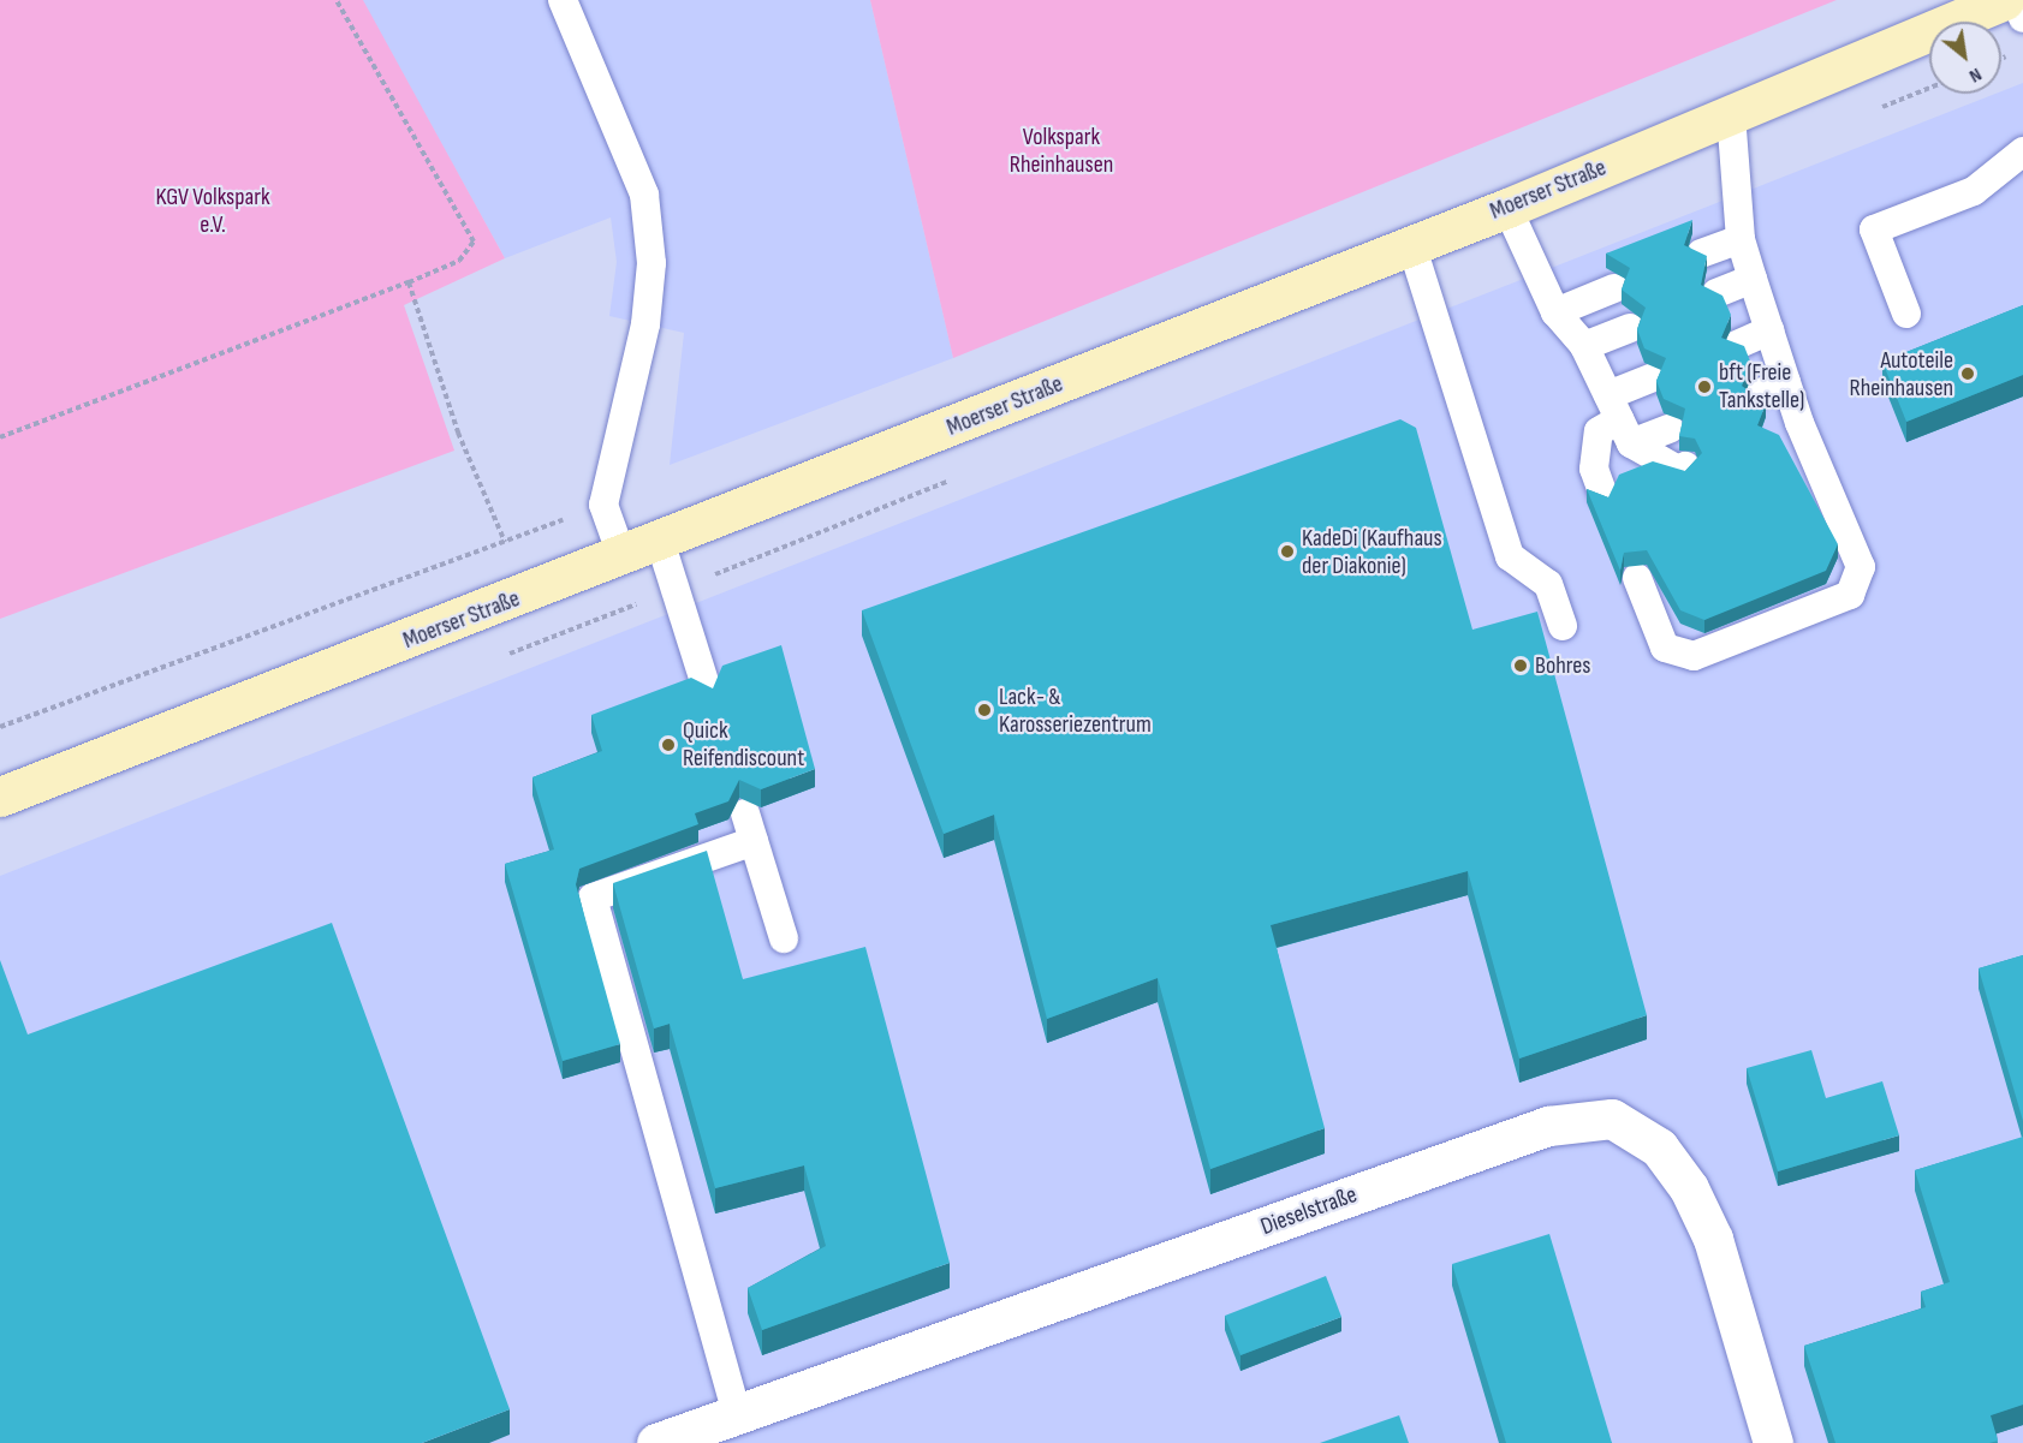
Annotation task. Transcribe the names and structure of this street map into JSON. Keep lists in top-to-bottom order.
{
  "streets": {
    "main road": ["Moerser Straße"],
    "street": ["Dieselstraße"]
  },
  "parks": ["Volkspark Rheinhausen", "KGV Volkspark e.V."],
  "places": [
    "Autoteile Rheinhausen",
    "bft (Freie Tankstelle)",
    "KadeDi (Kaufhaus der Diakonie)",
    "Bohres",
    "Lack- & Karosseriezentrum",
    "Quick Reifendiscount"
  ],
  "north": "bottom right"
}
